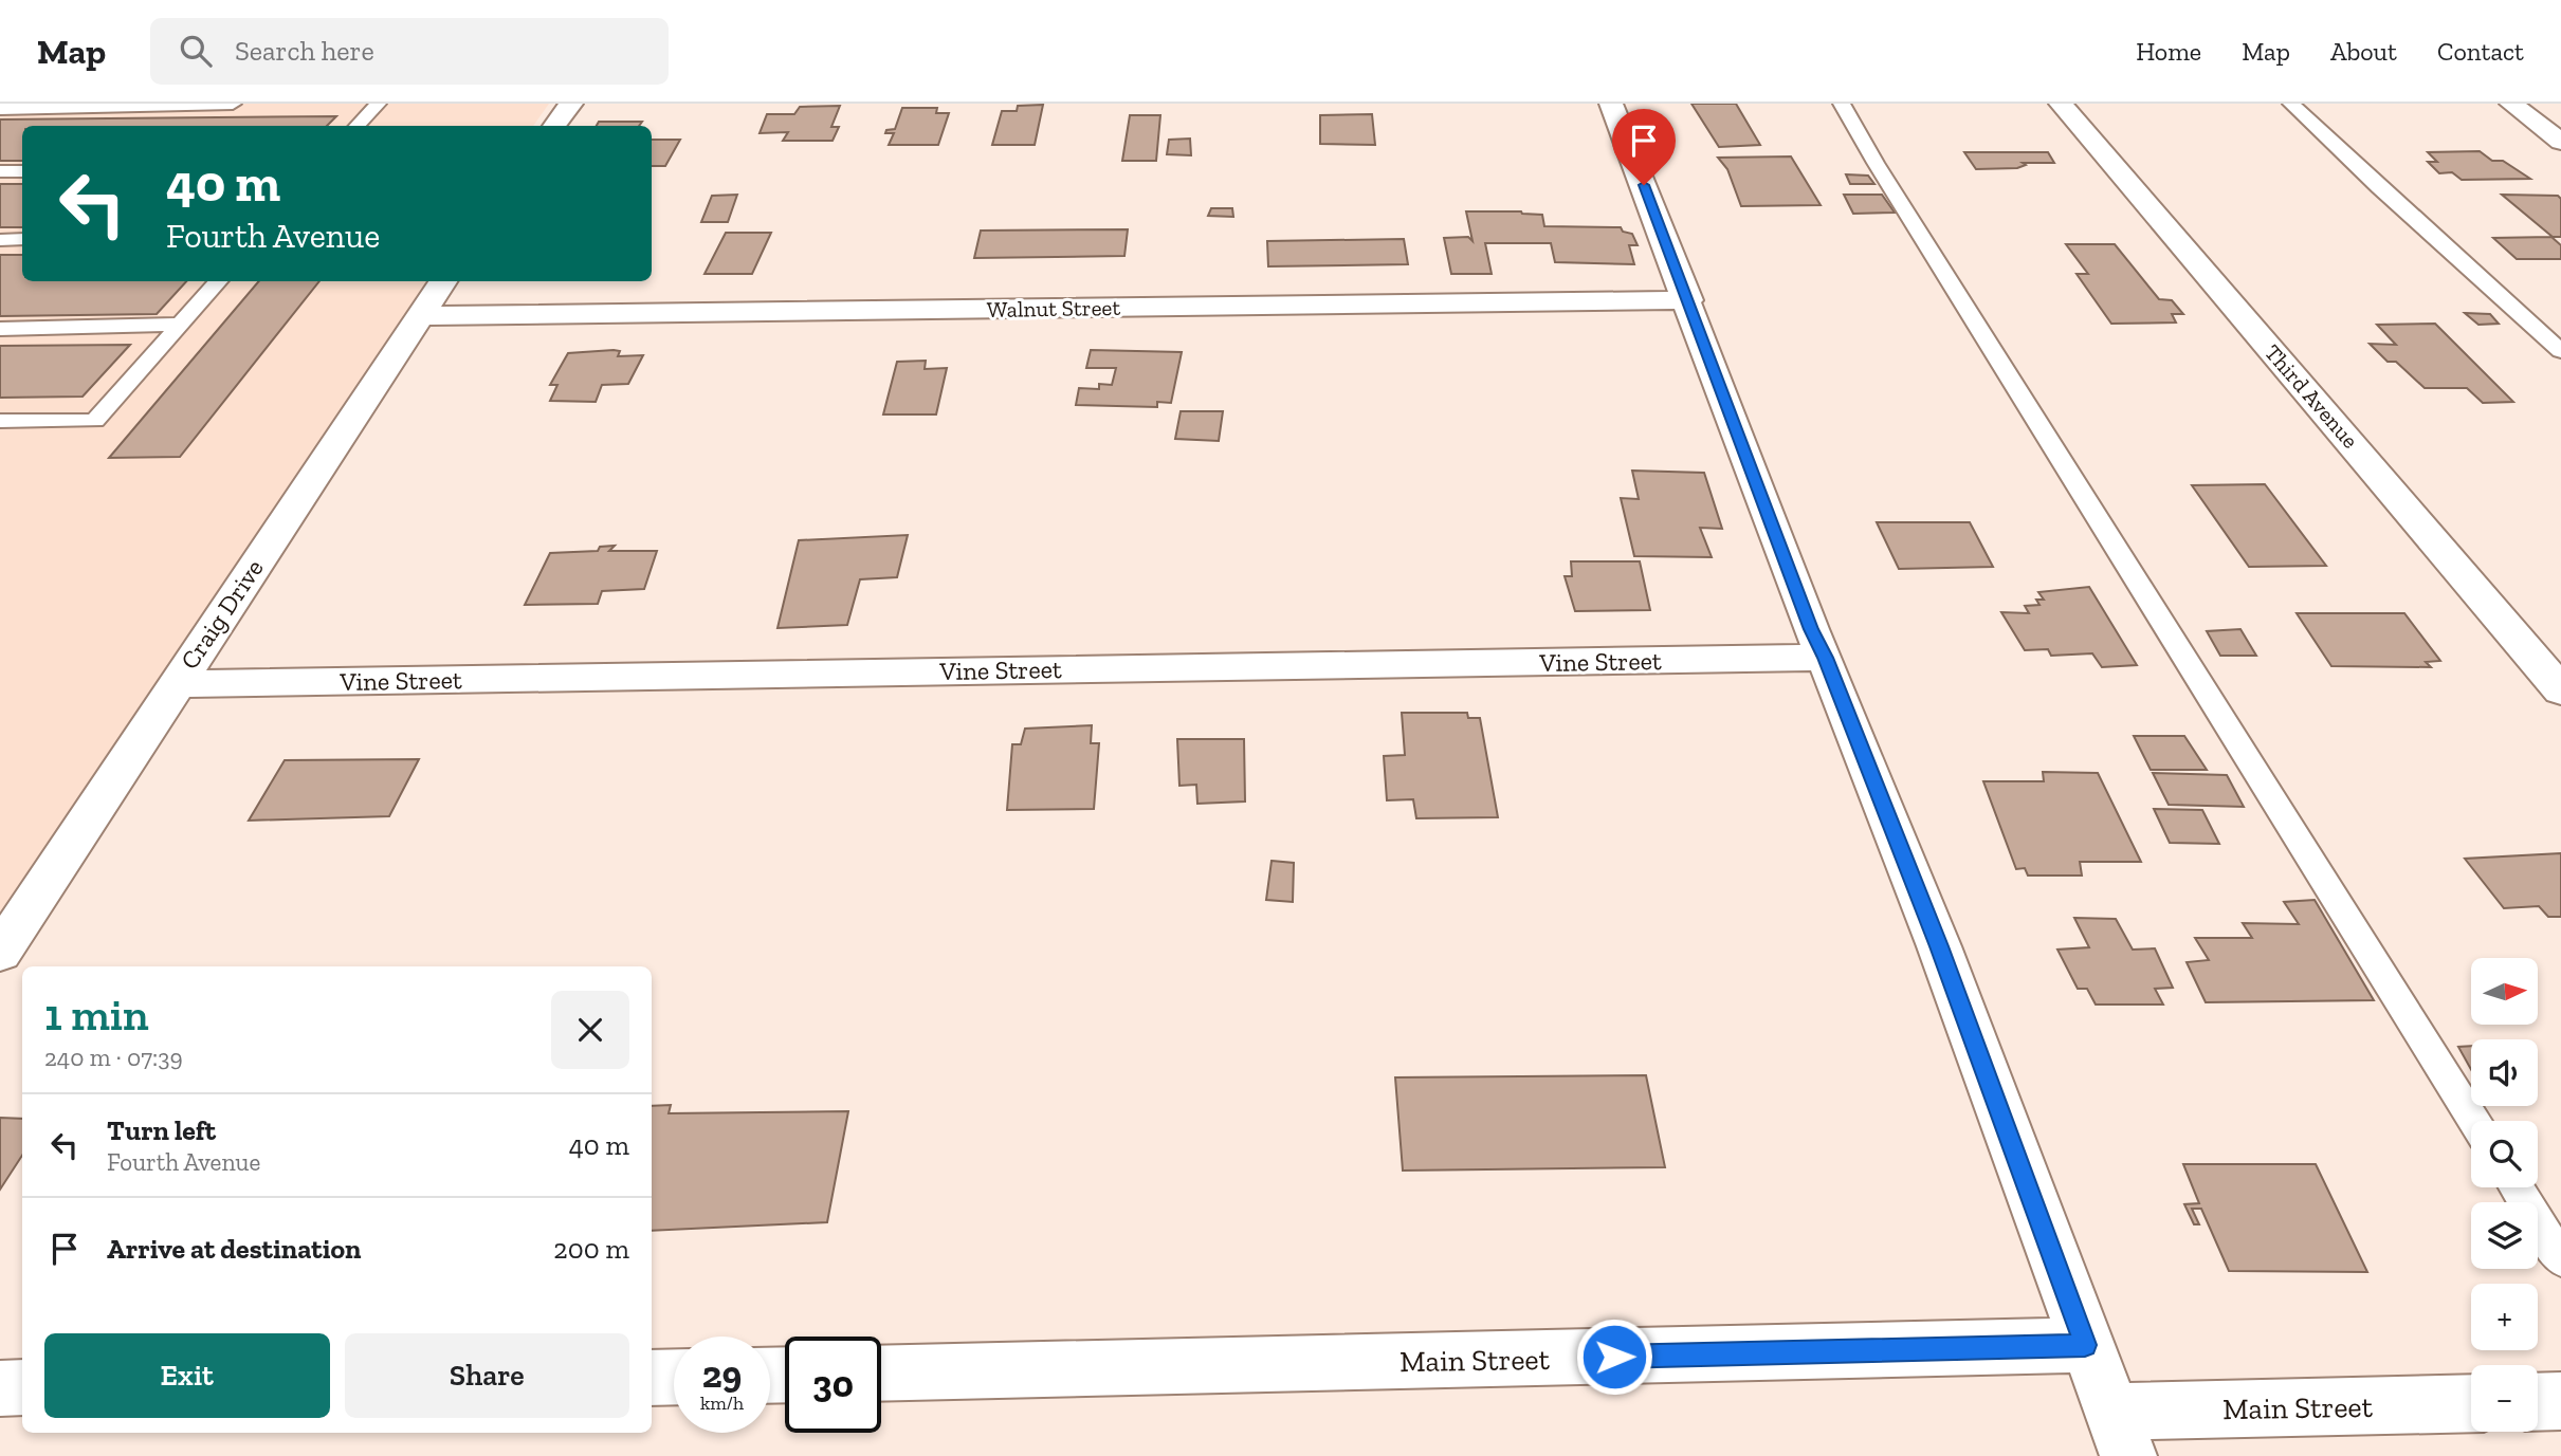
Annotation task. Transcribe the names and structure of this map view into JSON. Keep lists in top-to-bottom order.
{
  "streets": {
    "street": [
      "Walnut Street",
      "Third Avenue",
      "Craig Drive",
      "Vine Street",
      "Main Street"
    ]
  },
  "crossings": [
    ["Walnut Street", "Craig Drive"],
    ["Craig Drive", "Vine Street"]
  ],
  "north": "right",
  "page": {
    "header": "Map",
    "search": "Search here",
    "nav": [
      "Home",
      "Map",
      "About",
      "Contact"
    ],
    "turn": ["40 m", "Fourth Avenue"],
    "map_buttons": ["+", "−"],
    "heading": ["1 min", "240 m · 07:39"],
    "list": [
      {
        "name": "Turn left",
        "note": "Fourth Avenue",
        "value": "40 m"
      },
      {
        "name": "Arrive at destination",
        "value": "200 m"
      }
    ],
    "buttons": ["Exit", "Share"],
    "speed": "29 km/h",
    "limit": "30"
  }
}
